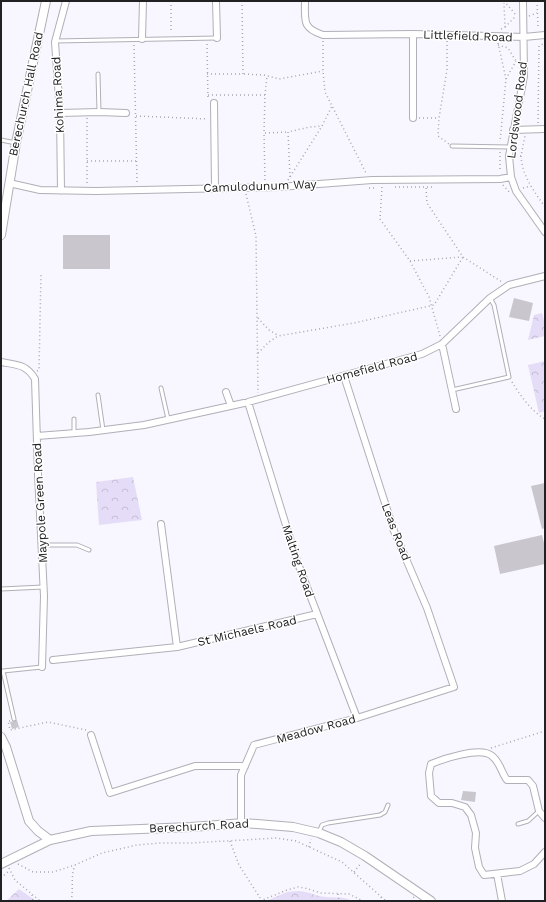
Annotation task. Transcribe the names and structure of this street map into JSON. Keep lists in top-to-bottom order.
{
  "streets": {
    "street": [
      "Littlefield Road",
      "Berechurch Hall Road",
      "Kohima Road",
      "Lordswood Road",
      "Camulodunum Way",
      "Homefield Road",
      "Maypole Green Road",
      "Leas Road",
      "Malting Road",
      "St Michaels Road",
      "Meadow Road",
      "Berechurch Road"
    ]
  },
  "crossings": [
    ["Littlefield Road", "Lordswood Road"],
    ["Berechurch Hall Road", "Camulodunum Way"],
    ["Kohima Road", "Camulodunum Way"],
    ["Lordswood Road", "Camulodunum Way"],
    ["Homefield Road", "Maypole Green Road"],
    ["Homefield Road", "Leas Road"],
    ["Homefield Road", "Malting Road"],
    ["Leas Road", "Meadow Road"],
    ["Malting Road", "St Michaels Road"],
    ["Malting Road", "Meadow Road"],
    ["Meadow Road", "Berechurch Road"]
  ]
}
